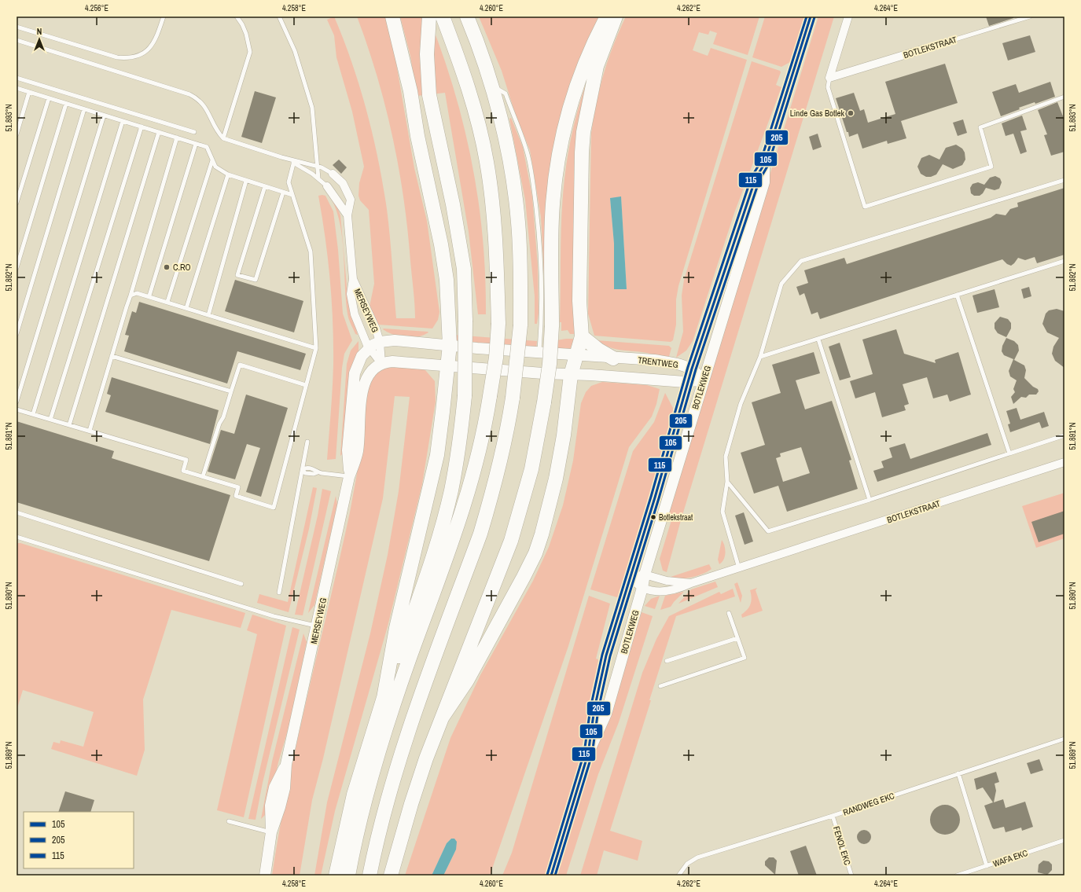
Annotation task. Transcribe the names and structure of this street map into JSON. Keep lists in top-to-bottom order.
{
  "streets": {
    "main road": ["MERSEYWEG", "TRENTWEG", "BOTLEKWEG"],
    "street": ["BOTLEKSTRAAT"],
    "lane": ["RANDWEG EKC", "FENOL EKC", "WAFA EKC"]
  },
  "crossings": [
    ["BOTLEKSTRAAT", "BOTLEKWEG"],
    ["MERSEYWEG", "TRENTWEG"],
    ["TRENTWEG", "BOTLEKWEG"],
    ["RANDWEG EKC", "FENOL EKC"]
  ],
  "places": ["Linde Gas Botlek", "C.RO", "Botlekstraat"],
  "lines": ["transit line 105", "transit line 115", "transit line 205"],
  "legend": ["105", "205", "115"],
  "north": "top",
  "coordinates": [
    "4.256°E",
    "4.258°E",
    "4.260°E",
    "4.262°E",
    "4.264°E",
    "51.893°N",
    "51.892°N",
    "51.891°N",
    "51.890°N",
    "51.889°N"
  ]
}
